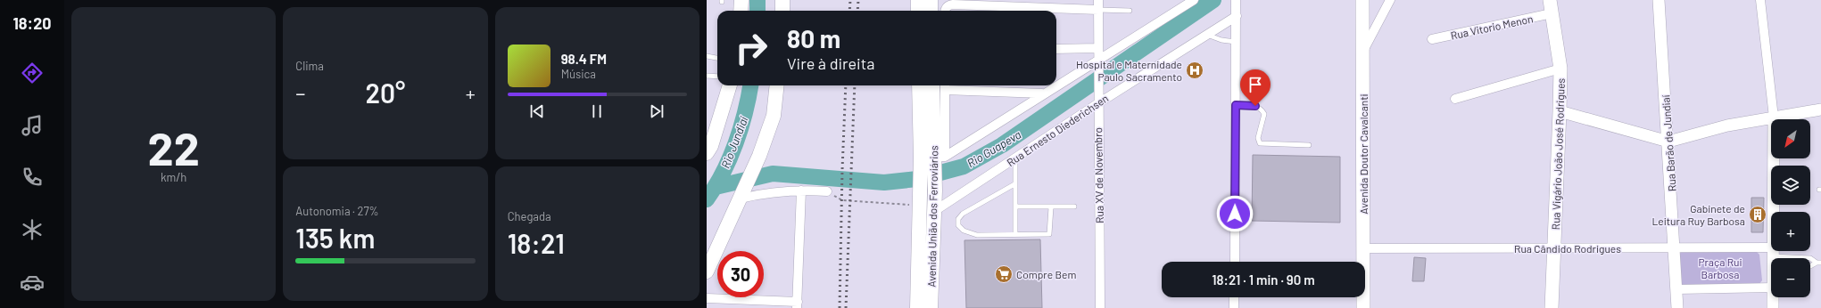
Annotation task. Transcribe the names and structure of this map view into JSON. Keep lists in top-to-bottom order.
{
  "streets": {
    "main road": ["Avenida Doutor Cavalcanti", "Rua Vigário João José Rodrigues", "Avenida União dos Ferroviários"],
    "street": [
      "Rua Vitorio Menon",
      "Rua Ernesto Diederichsen",
      "Rua Barão de Jundiaí",
      "Rua XV de Novembro",
      "Rua Cândido Rodrigues"
    ]
  },
  "crossings": [
    ["Rua Vitorio Menon", "Rua Vigário João José Rodrigues"],
    ["Rua Ernesto Diederichsen", "Rua XV de Novembro"],
    ["Rua Ernesto Diederichsen", "Avenida União dos Ferroviários"],
    ["Rua Barão de Jundiaí", "Rua Cândido Rodrigues"],
    ["Avenida Doutor Cavalcanti", "Rua Cândido Rodrigues"],
    ["Rua Vigário João José Rodrigues", "Rua Cândido Rodrigues"]
  ],
  "water": ["Rio Jundiaí", "Rio Guapeva"],
  "parks": ["Praça Rui Barbosa"],
  "places": {
    "hospital": ["Hospital e Maternidade Paulo Sacramento"],
    "building": ["Gabinete de Leitura Ruy Barbosa"],
    "supermarket": ["Compre Bem"]
  },
  "north": "bottom left",
  "page": {
    "tabs": "18:20",
    "tile": [
      ["22", "km/h"],
      "Clima",
      ["Autonomia · 27%", "135 km"],
      ["Chegada", "18:21"]
    ],
    "turn": ["80 m", "Vire à direita"],
    "song": ["98.4 FM", "Música"],
    "heat": ["−", "20°", "+"],
    "map_buttons": ["+", "−"],
    "limit": "30",
    "trip": "18:21 · 1 min · 90 m"
  }
}
